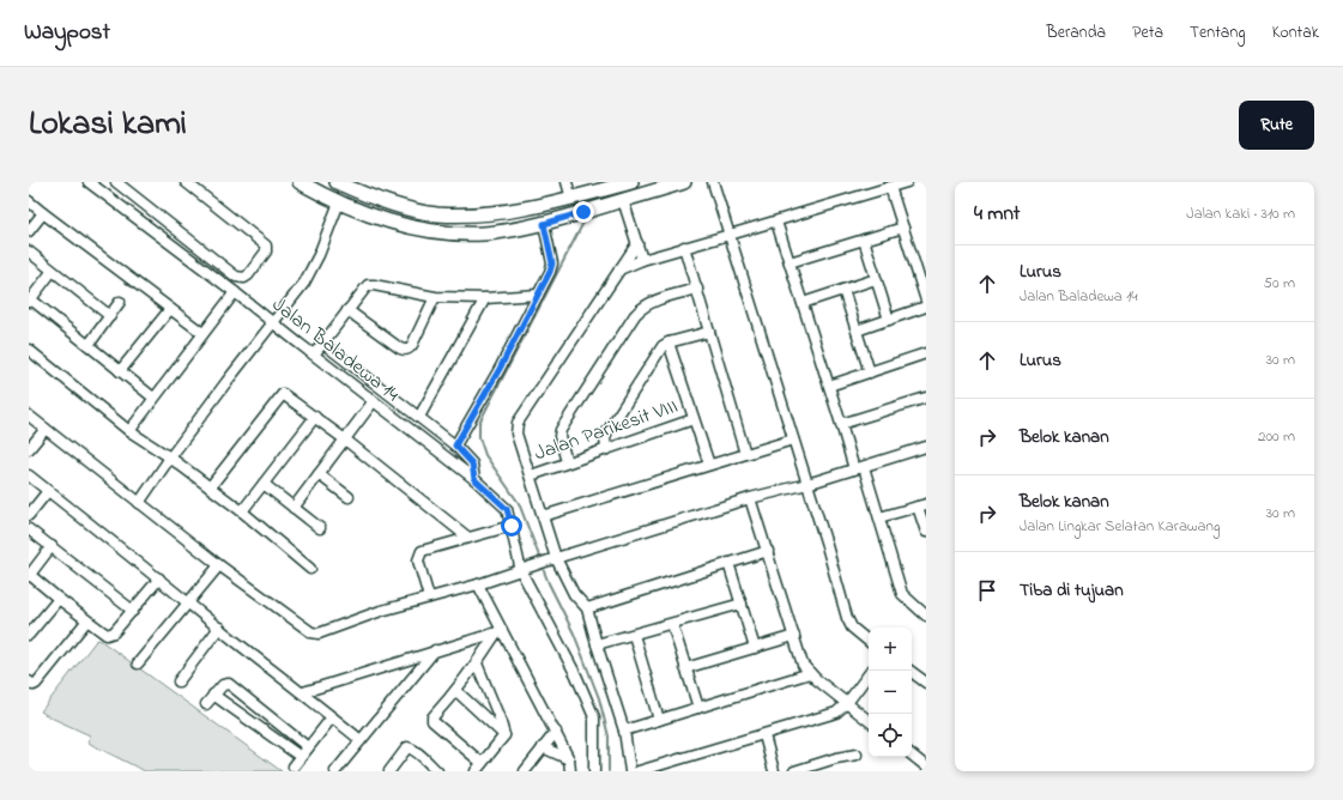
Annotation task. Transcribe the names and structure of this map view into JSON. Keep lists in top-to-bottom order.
{
  "streets": {
    "street": ["Jalan Baladewa 14", "Jalan Parikesit VIII"]
  },
  "page": {
    "header": "Waypost",
    "nav": [
      "Beranda",
      "Peta",
      "Tentang",
      "Kontak"
    ],
    "title": "Lokasi kami",
    "buttons": "Rute",
    "heading": ["4 mnt", "Jalan kaki · 310 m"],
    "list": [
      ["Lurus", "Jalan Baladewa 14", "50 m"],
      ["Lurus", "30 m"],
      ["Belok kanan", "200 m"],
      ["Belok kanan", "Jalan Lingkar Selatan Karawang", "30 m"],
      "Tiba di tujuan"
    ],
    "map_buttons": ["+", "−"]
  }
}
